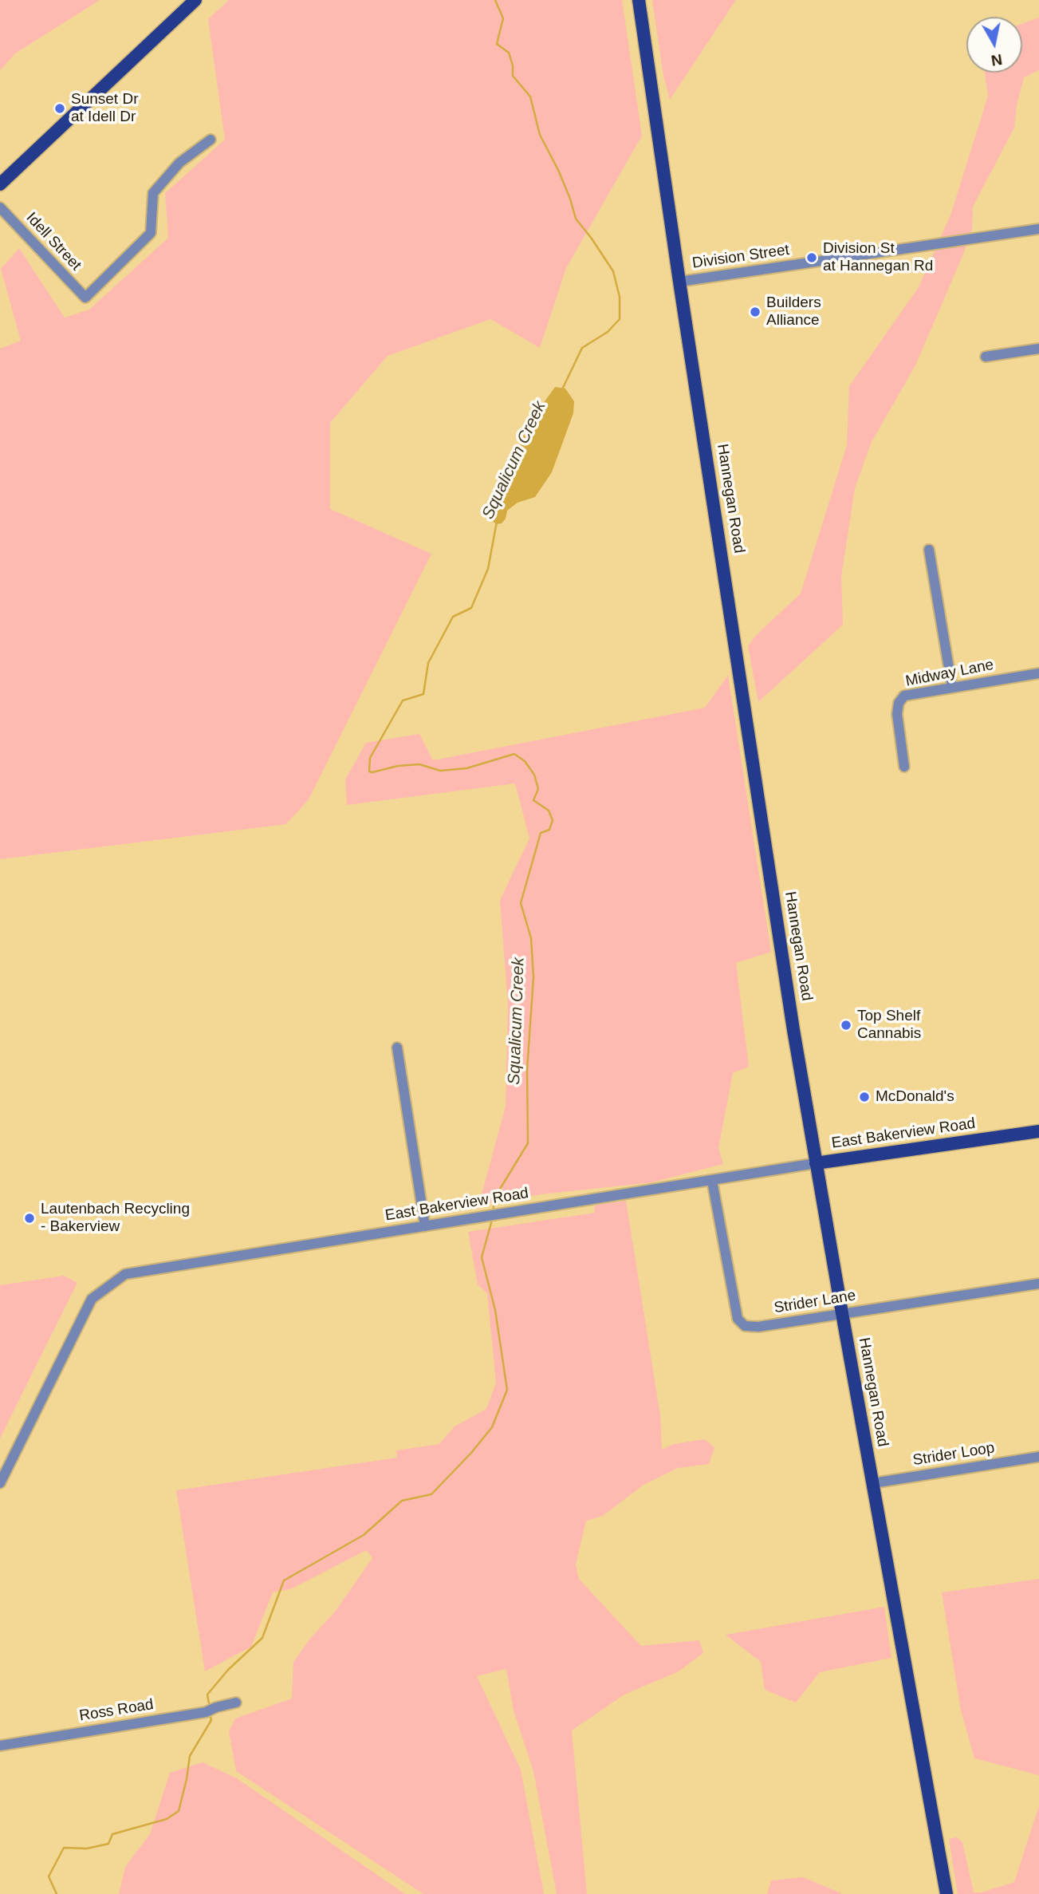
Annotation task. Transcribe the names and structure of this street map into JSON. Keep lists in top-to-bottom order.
{
  "streets": {
    "main road": ["Hannegan Road", "East Bakerview Road"],
    "street": [
      "Idell Street",
      "Division Street",
      "Midway Lane",
      "Strider Lane",
      "Strider Loop",
      "Ross Road"
    ]
  },
  "crossings": [
    ["Division Street", "Hannegan Road"],
    ["Hannegan Road", "East Bakerview Road"],
    ["Hannegan Road", "Strider Lane"],
    ["Hannegan Road", "Strider Loop"],
    ["East Bakerview Road", "Strider Lane"]
  ],
  "water": ["Squalicum Creek"],
  "places": [
    "Sunset Dr at Idell Dr",
    "Division St at Hannegan Rd",
    "Builders Alliance",
    "Top Shelf Cannabis",
    "McDonald's",
    "Lautenbach Recycling - Bakerview"
  ],
  "north": "bottom"
}
